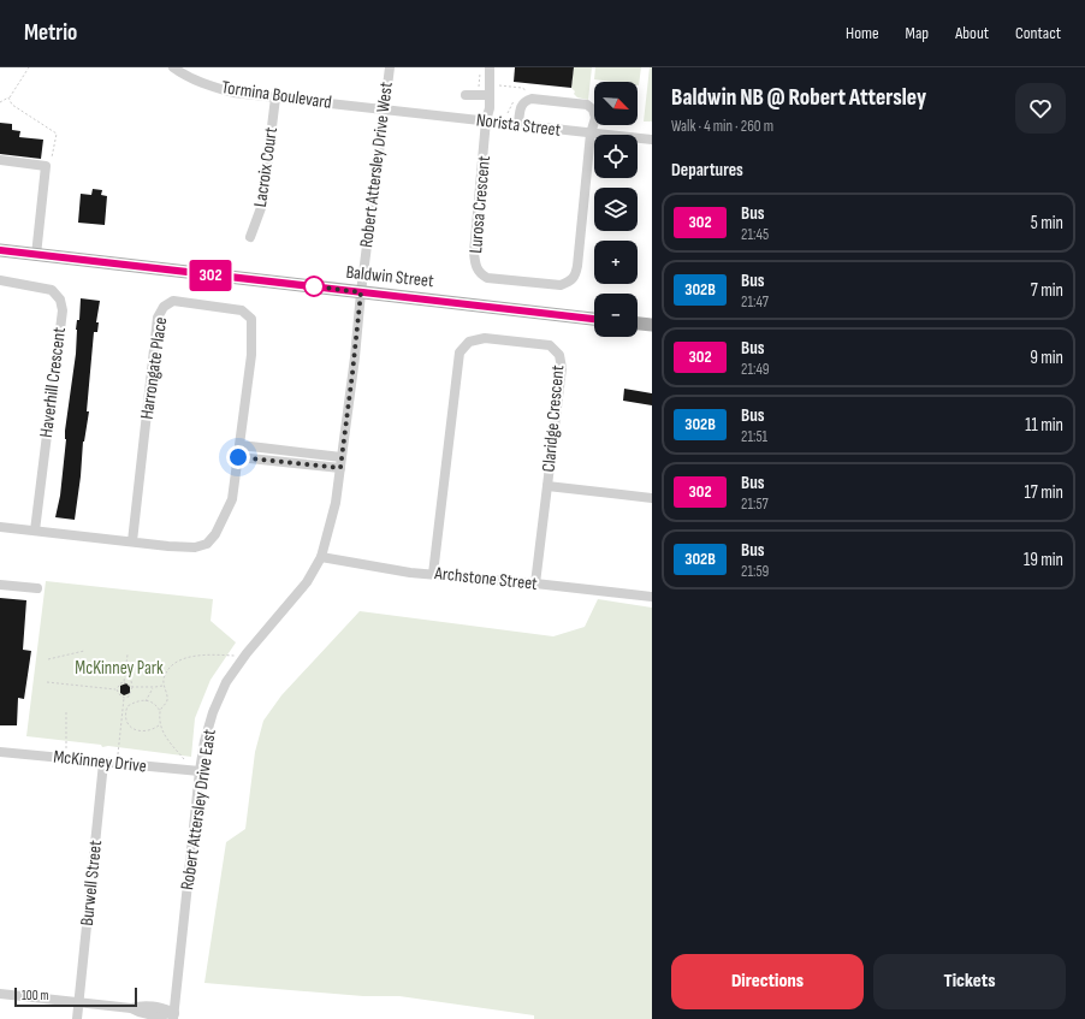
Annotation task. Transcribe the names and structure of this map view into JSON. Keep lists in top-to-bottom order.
{
  "streets": {
    "main road": ["Baldwin Street"],
    "street": [
      "Tormina Boulevard",
      "Norista Street",
      "Robert Attersley Drive West",
      "Lacroix Court",
      "Lurosa Crescent",
      "Harrongate Place",
      "Haverhill Crescent",
      "Claridge Crescent",
      "Archstone Street",
      "McKinney Drive",
      "Robert Attersley Drive East",
      "Burwell Street"
    ]
  },
  "crossings": [
    ["Tormina Boulevard", "Norista Street"],
    ["Tormina Boulevard", "Robert Attersley Drive West"],
    ["Tormina Boulevard", "Lacroix Court"],
    ["Norista Street", "Robert Attersley Drive West"],
    ["Norista Street", "Lurosa Crescent"],
    ["Robert Attersley Drive West", "Baldwin Street"],
    ["Robert Attersley Drive West", "Robert Attersley Drive East"],
    ["Baldwin Street", "Robert Attersley Drive East"],
    ["Harrongate Place", "Haverhill Crescent"],
    ["Claridge Crescent", "Archstone Street"],
    ["Archstone Street", "Robert Attersley Drive East"],
    ["McKinney Drive", "Robert Attersley Drive East"],
    ["McKinney Drive", "Burwell Street"]
  ],
  "parks": ["McKinney Park"],
  "lines": ["bus line 302"],
  "scale_bar": "100 m",
  "north": "bottom right",
  "page": {
    "header": "Metrio",
    "nav": [
      "Home",
      "Map",
      "About",
      "Contact"
    ],
    "on_map": "302",
    "heading": [
      ["Baldwin NB @ Robert Attersley", "Walk · 4 min · 260 m"],
      "Departures"
    ],
    "map_buttons": ["+", "−"],
    "list": [
      {
        "mark": "302",
        "name": "Bus",
        "note": "21:45",
        "value": "5 min"
      },
      {
        "mark": "302B",
        "name": "Bus",
        "note": "21:47",
        "value": "7 min"
      },
      {
        "mark": "302",
        "name": "Bus",
        "note": "21:49",
        "value": "9 min"
      },
      {
        "mark": "302B",
        "name": "Bus",
        "note": "21:51",
        "value": "11 min"
      },
      {
        "mark": "302",
        "name": "Bus",
        "note": "21:57",
        "value": "17 min"
      },
      {
        "mark": "302B",
        "name": "Bus",
        "note": "21:59",
        "value": "19 min"
      }
    ],
    "buttons": ["Directions", "Tickets"],
    "scale": "100 m"
  }
}
